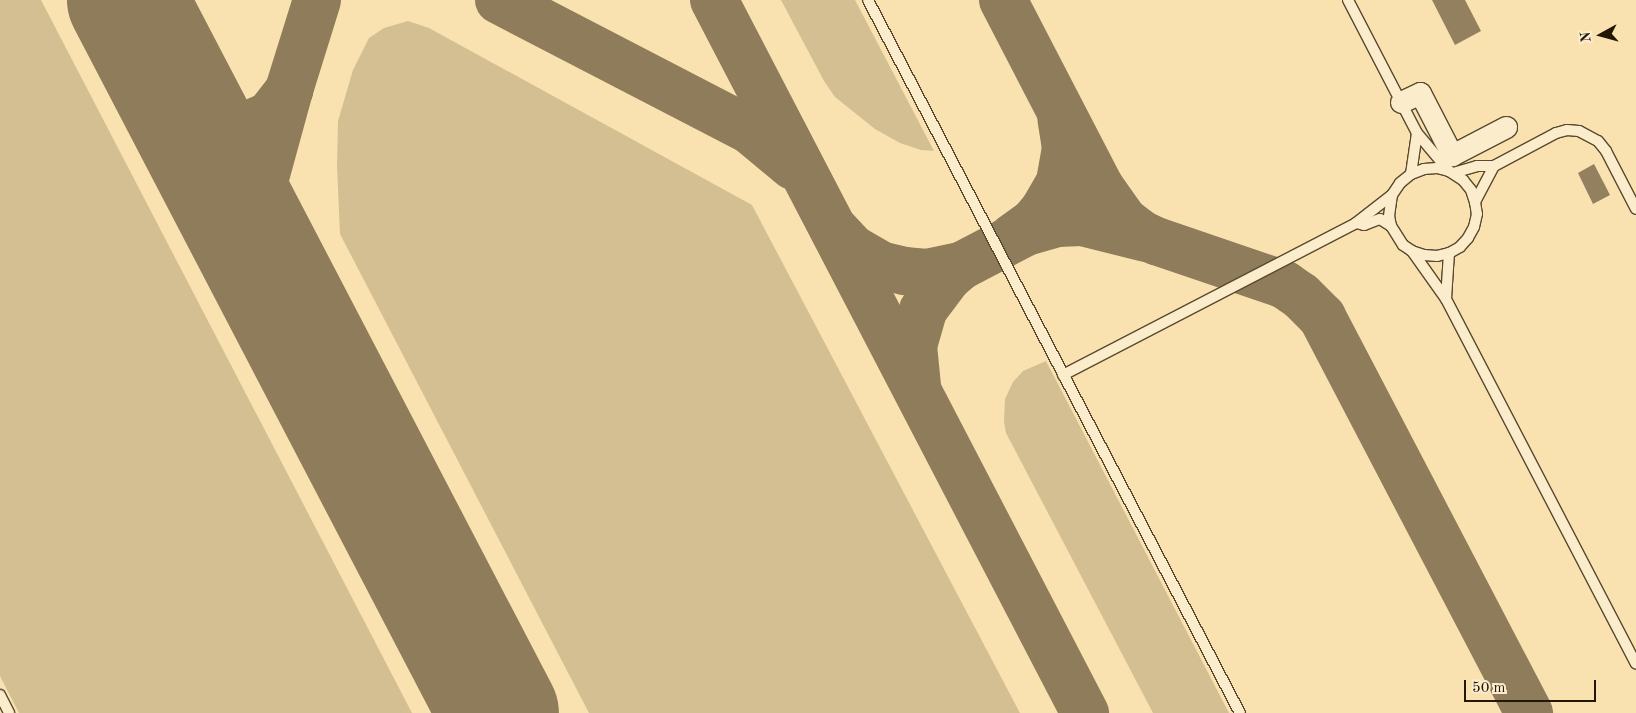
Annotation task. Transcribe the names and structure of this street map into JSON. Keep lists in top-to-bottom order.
{
  "scale_bar": "50 m",
  "north": "left"
}
